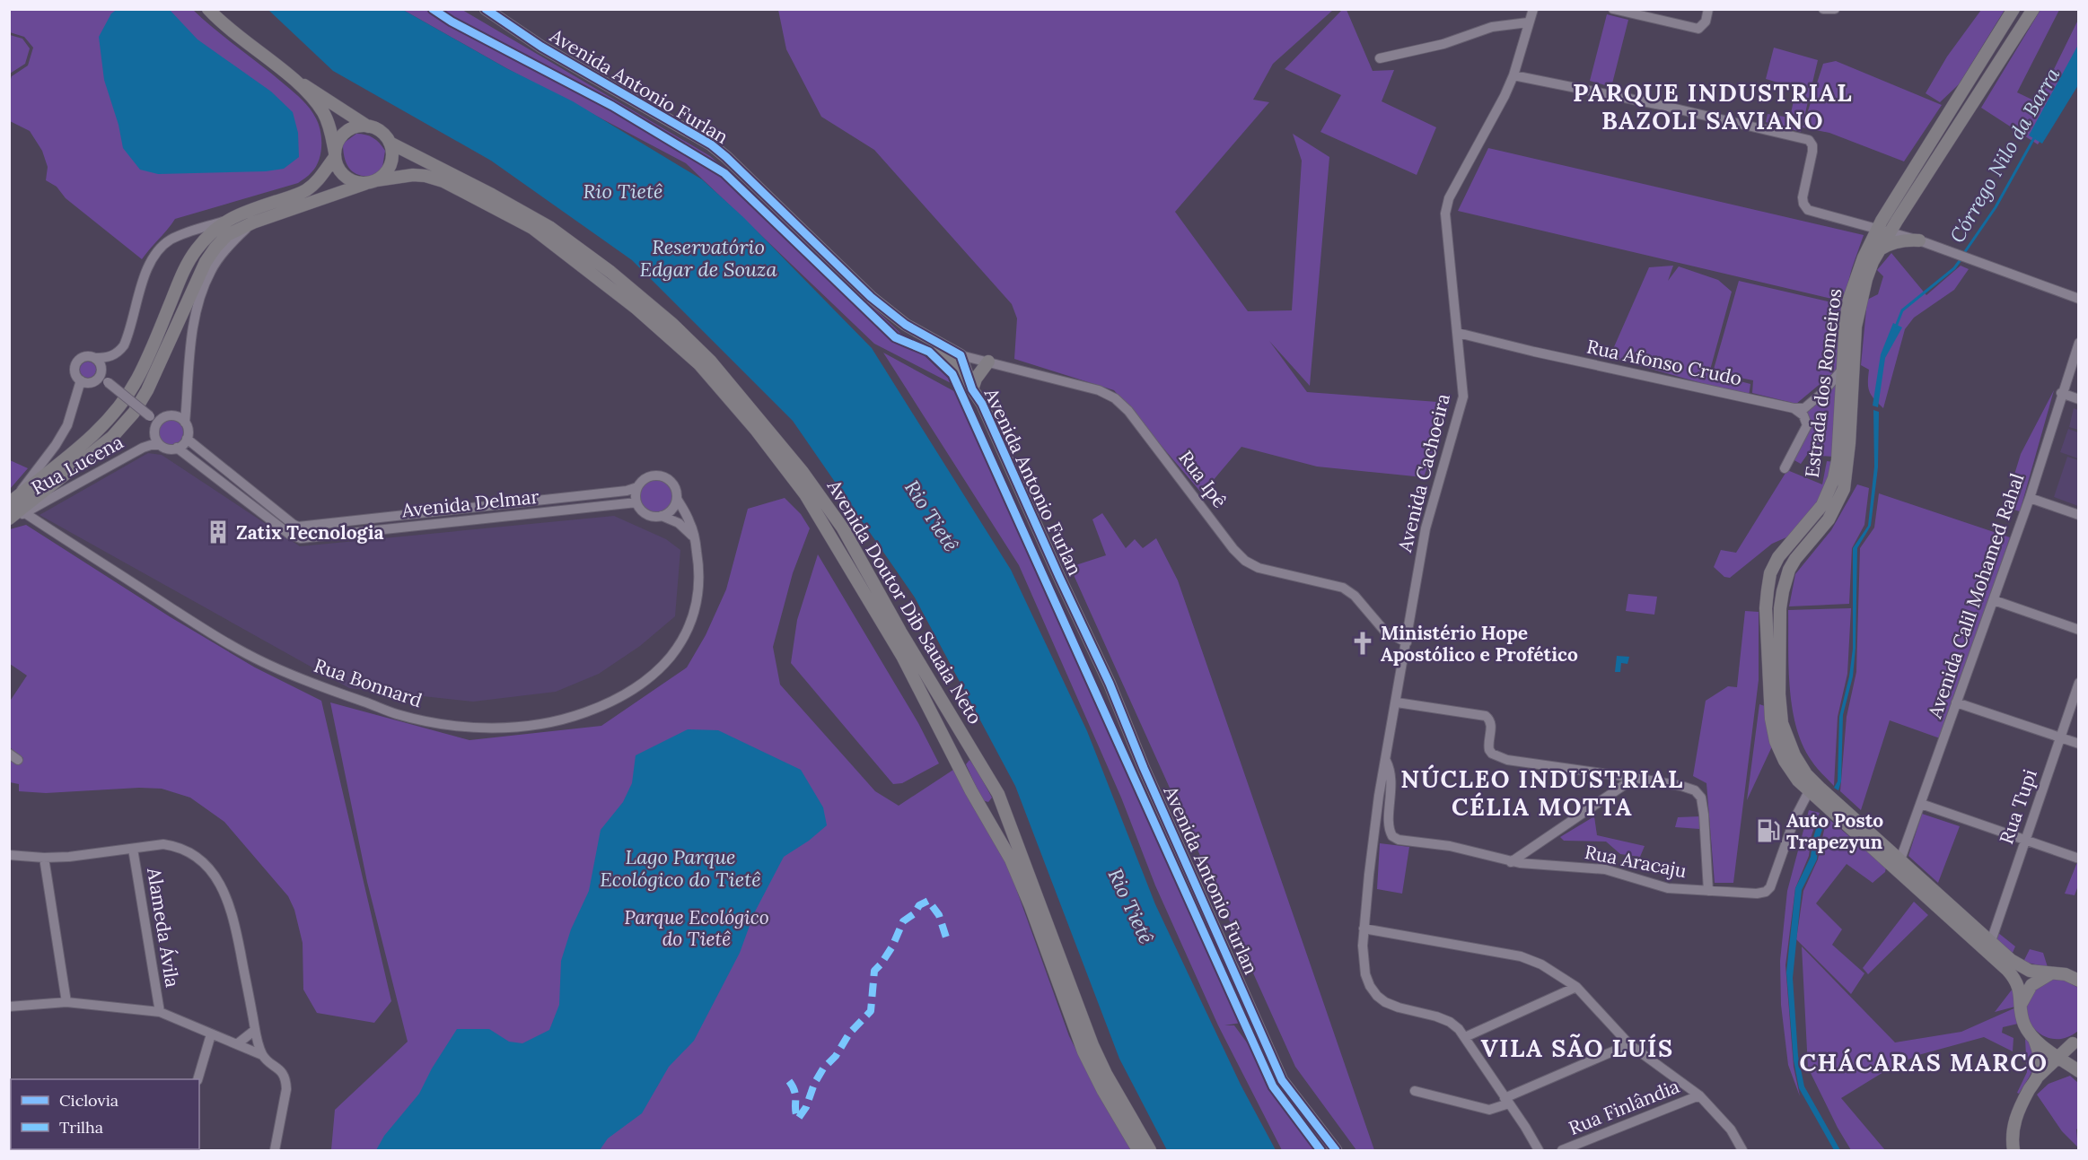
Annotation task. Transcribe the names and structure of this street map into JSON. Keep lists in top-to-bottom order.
{
  "streets": {
    "main road": ["Avenida Antonio Furlan", "Estrada dos Romeiros", "Avenida Doutor Dib Sauaia Neto"],
    "street": [
      "Rua Afonso Crudo",
      "Rua Lucena",
      "Avenida Cachoeira",
      "Rua Ipê",
      "Avenida Delmar",
      "Avenida Calil Mohamed Rahal",
      "Rua Bonnard",
      "Rua Tupi",
      "Rua Aracaju",
      "Alameda Ávila",
      "Rua Finlândia"
    ]
  },
  "crossings": [
    ["Avenida Antonio Furlan", "Rua Ipê"],
    ["Rua Afonso Crudo", "Avenida Cachoeira"],
    ["Estrada dos Romeiros", "Avenida Calil Mohamed Rahal"],
    ["Estrada dos Romeiros", "Rua Tupi"],
    ["Estrada dos Romeiros", "Rua Aracaju"],
    ["Rua Lucena", "Avenida Delmar"],
    ["Rua Lucena", "Avenida Doutor Dib Sauaia Neto"],
    ["Rua Lucena", "Rua Bonnard"],
    ["Avenida Cachoeira", "Rua Ipê"],
    ["Avenida Cachoeira", "Rua Aracaju"],
    ["Avenida Delmar", "Rua Bonnard"]
  ],
  "districts": [
    "PARQUE INDUSTRIAL BAZOLI SAVIANO",
    "NÚCLEO INDUSTRIAL CÉLIA MOTTA",
    "VILA SÃO LUÍS",
    "CHÁCARAS MARCO"
  ],
  "water": [
    "Córrego Nilo da Barra",
    "Rio Tietê",
    "Reservatório Edgar de Souza",
    "Lago Parque Ecológico do Tietê"
  ],
  "parks": ["Parque Ecológico do Tietê"],
  "places": {
    "building": ["Zatix Tecnologia"],
    "church": ["Ministério Hope Apostólico e Profético"],
    "fuel station": ["Auto Posto Trapezyun"]
  },
  "legend": ["Ciclovia", "Trilha"]
}
